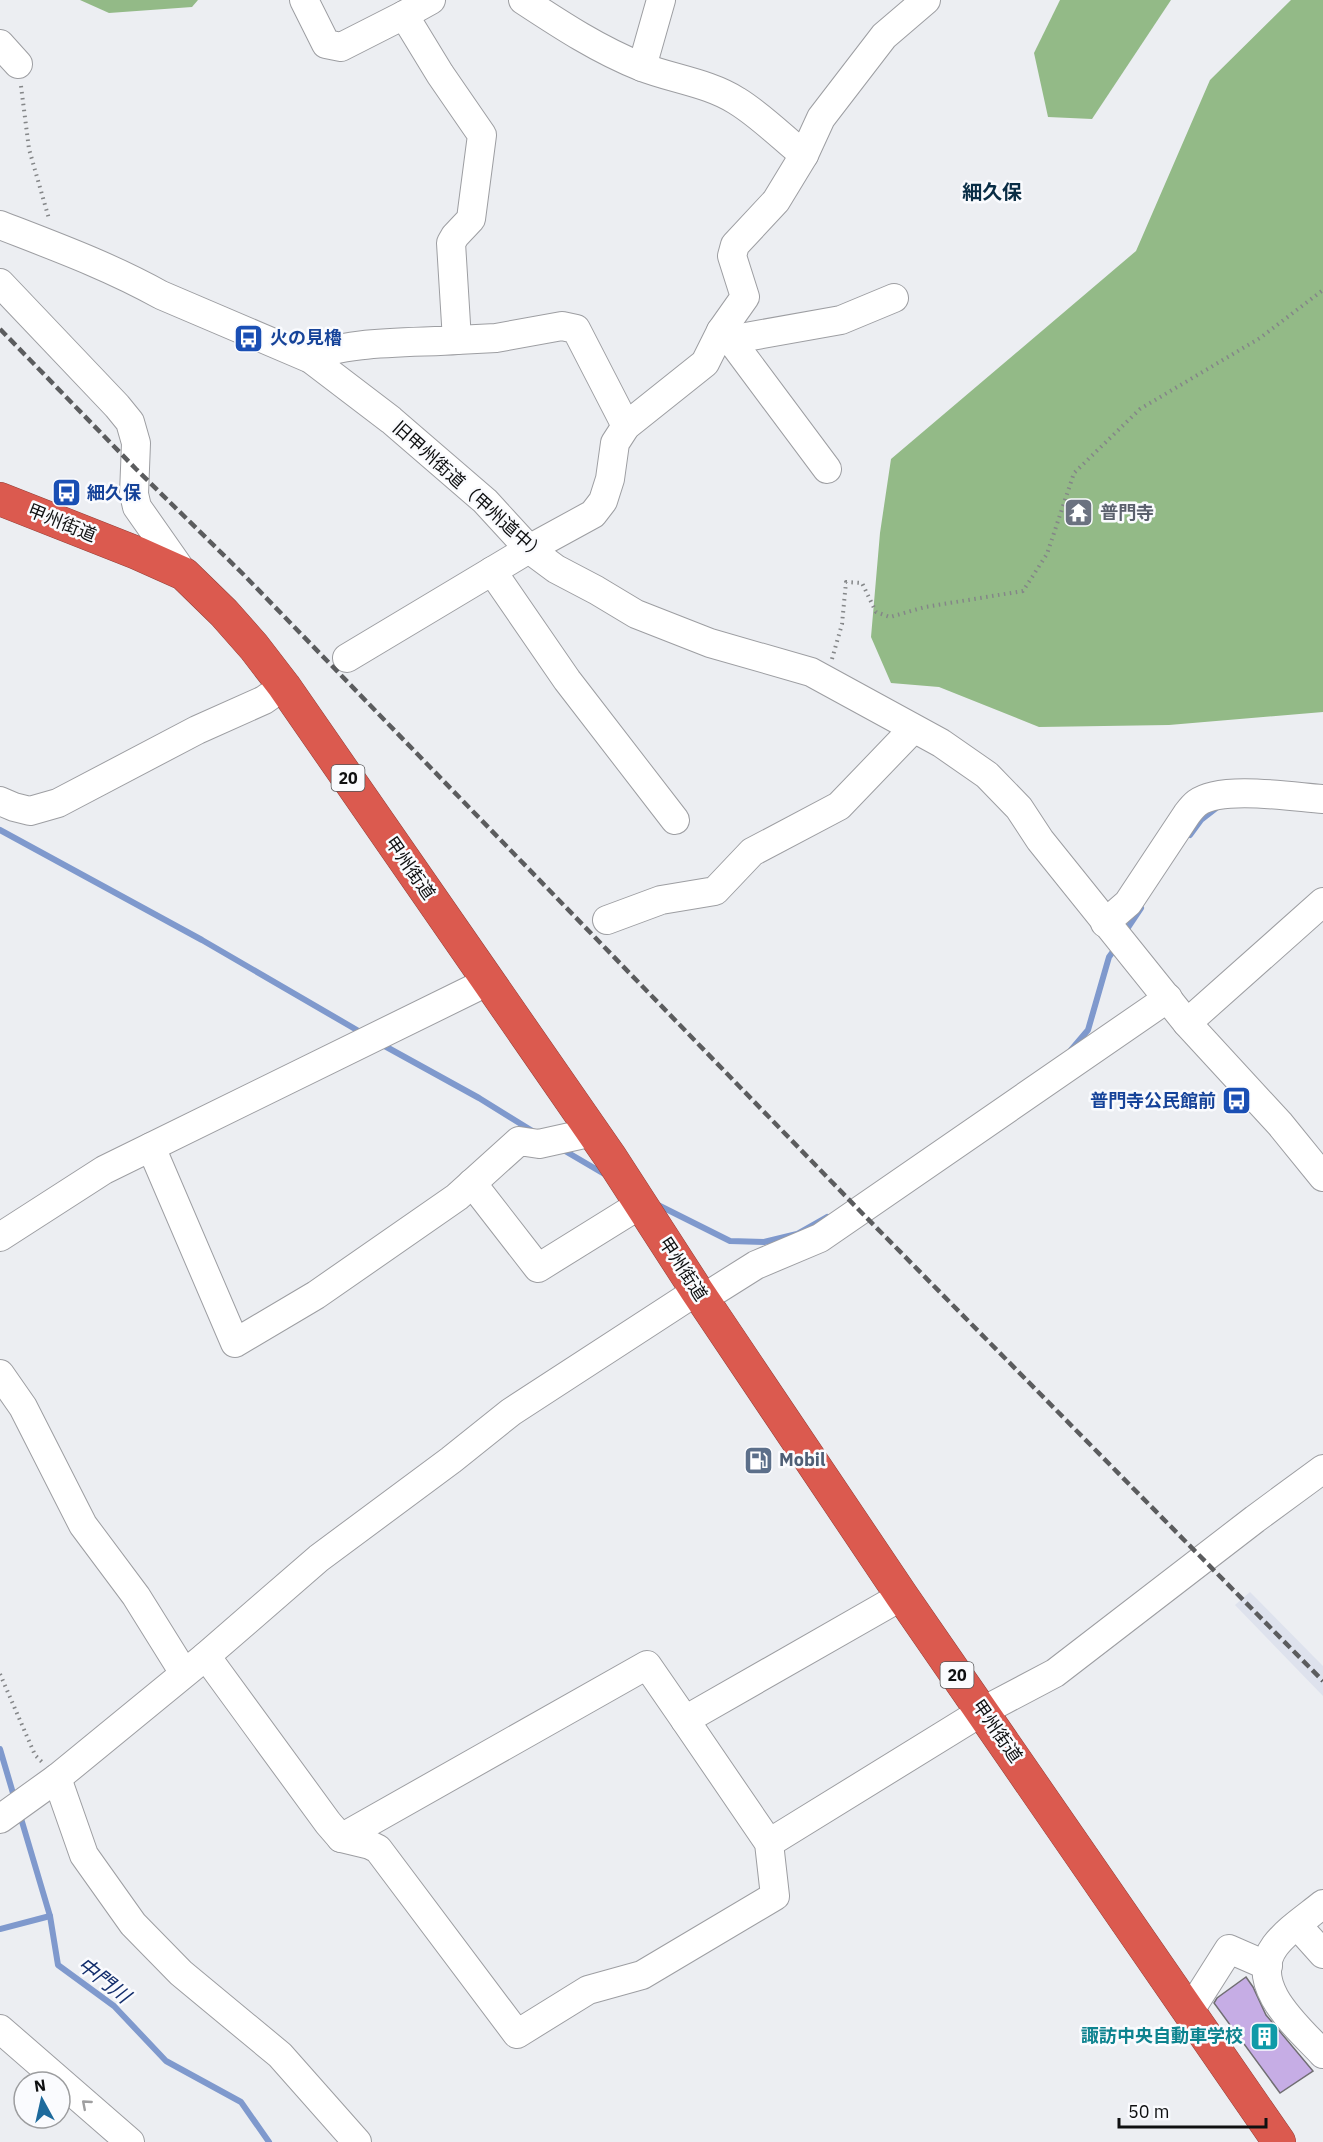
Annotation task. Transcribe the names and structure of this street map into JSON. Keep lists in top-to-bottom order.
{
  "streets": {
    "highway": ["甲州街道", "20"],
    "street": ["旧甲州街道（甲州道中）"]
  },
  "districts": ["細久保"],
  "water": ["中門川"],
  "places": {
    "bus stop": ["火の見櫓", "細久保", "普門寺公民館前"],
    "temple": ["普門寺"],
    "fuel station": ["Mobil"],
    "building": ["諏訪中央自動車学校"]
  },
  "scale_bar": "50 m",
  "north": "top"
}
